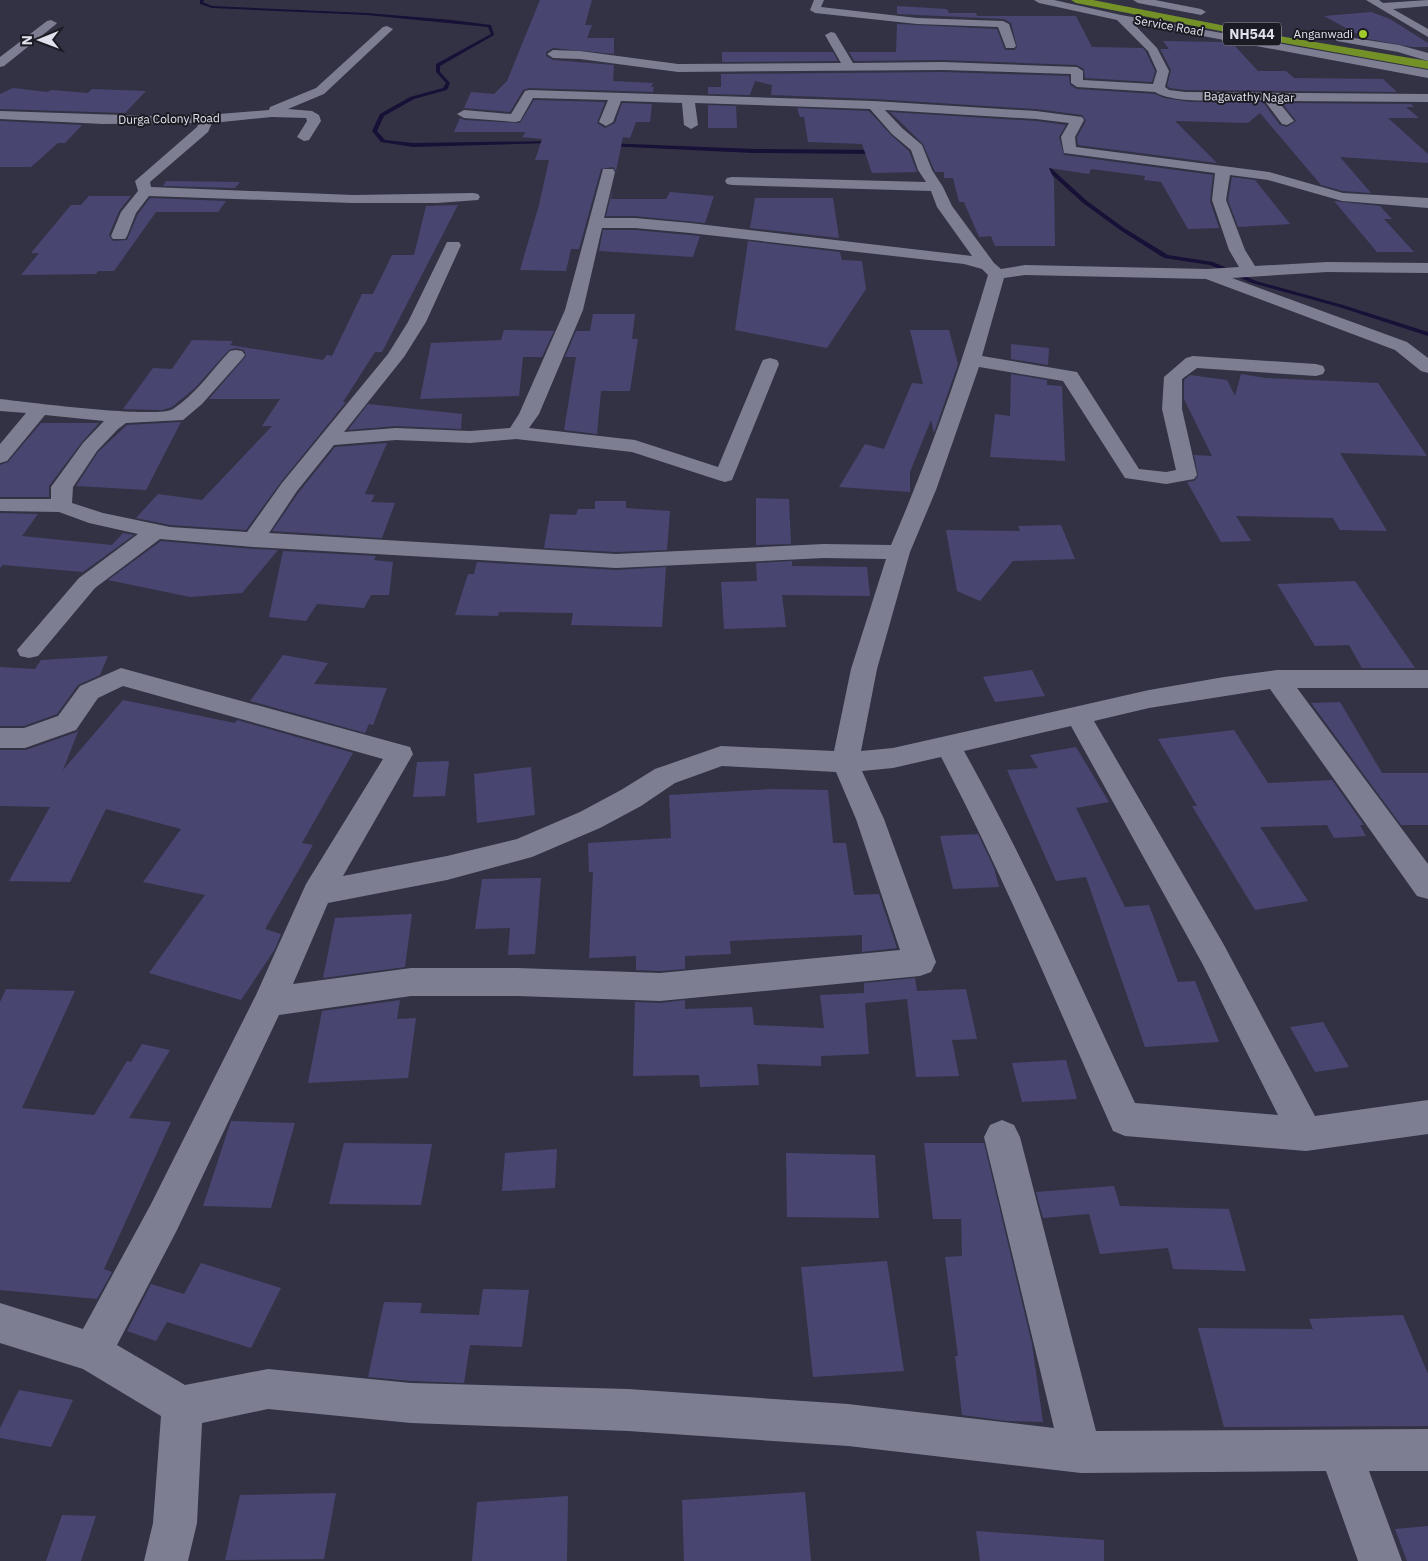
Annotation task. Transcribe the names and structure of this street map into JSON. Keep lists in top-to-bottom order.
{
  "streets": {
    "highway": ["NH544"],
    "street": ["Service Road", "Bagavathy Nagar", "Durga Colony Road"]
  },
  "crossings": [
    ["Service Road", "NH544"]
  ],
  "places": ["Anganwadi"],
  "north": "left"
}
